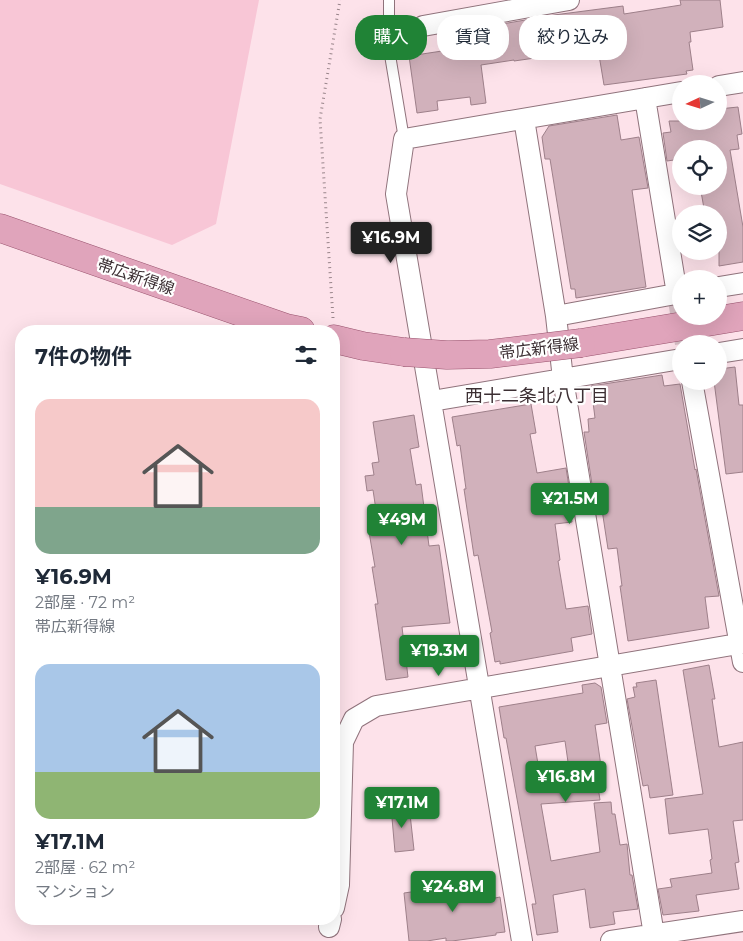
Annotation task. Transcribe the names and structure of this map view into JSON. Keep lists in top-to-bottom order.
{
  "streets": {
    "main road": ["帯広新得線"]
  },
  "districts": ["西十二条北八丁目"],
  "north": "left",
  "page": {
    "chip": ["購入", "賃貸", "絞り込み"],
    "map_buttons": ["+", "−"],
    "price": [
      "¥16.9M",
      "¥21.5M",
      "¥49M",
      "¥19.3M",
      "¥16.8M",
      "¥17.1M",
      "¥24.8M"
    ],
    "heading": "7件の物件",
    "list": [
      {
        "name": "¥16.9M",
        "note": "2部屋 · 72 m² · 帯広新得線"
      },
      {
        "name": "¥17.1M",
        "note": "2部屋 · 62 m² · マンション"
      }
    ]
  }
}
